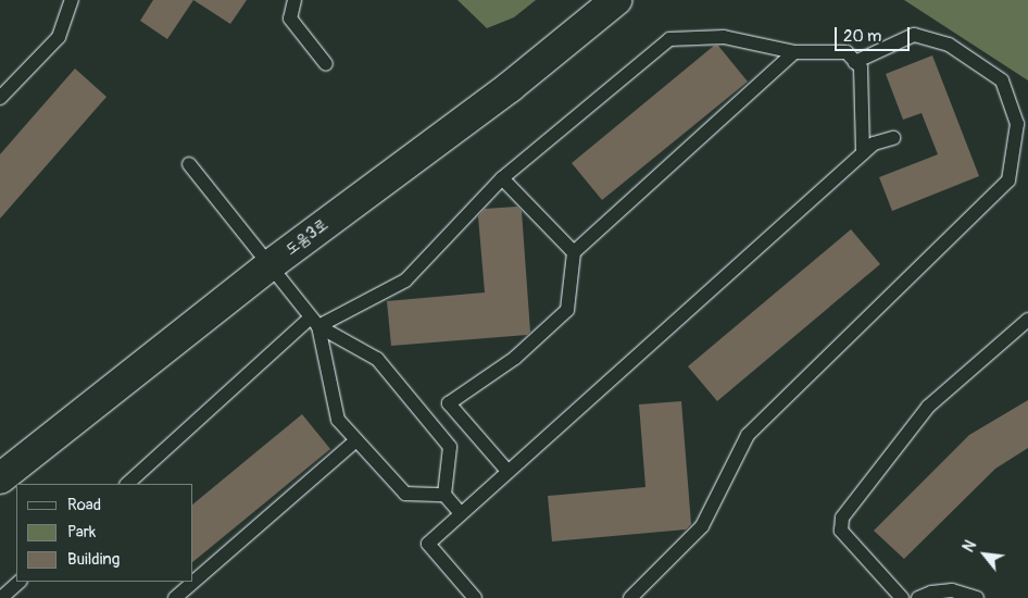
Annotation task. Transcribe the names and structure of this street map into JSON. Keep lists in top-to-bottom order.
{
  "streets": {
    "street": ["도움3로"]
  },
  "legend": ["Road", "Park", "Building"],
  "scale_bar": "20 m",
  "north": "top left"
}
